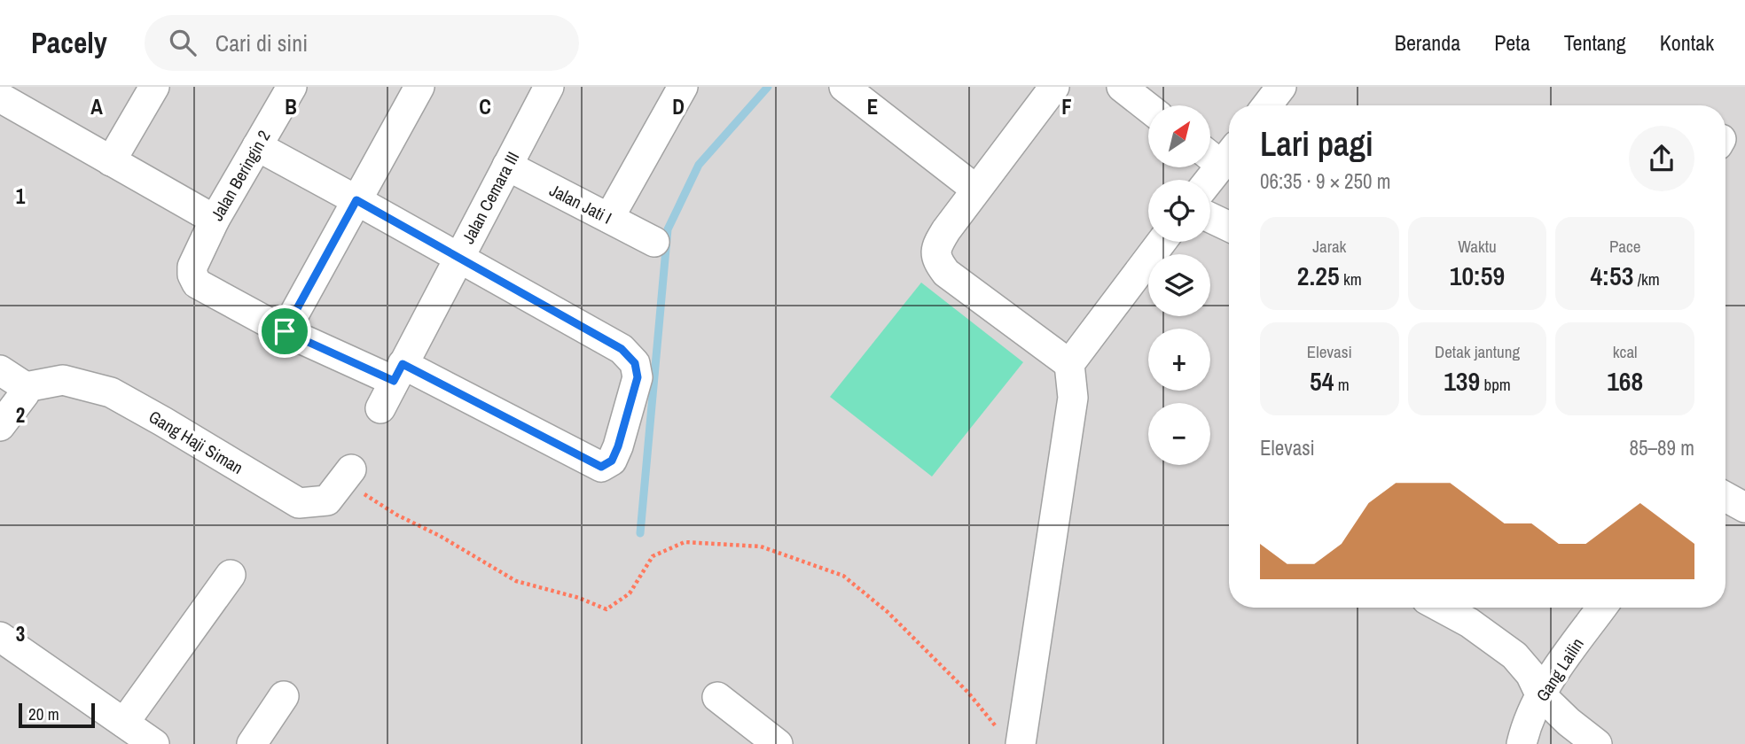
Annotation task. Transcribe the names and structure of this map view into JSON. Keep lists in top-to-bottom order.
{
  "streets": {
    "street": [
      "Jalan Beringin 2",
      "Jalan Cemara III",
      "Jalan Jati I",
      "Gang Haji Siman",
      "Gang Lailin"
    ]
  },
  "crossings": [
    ["Jalan Cemara III", "Jalan Jati I"]
  ],
  "scale_bar": "20 m",
  "north": "top right",
  "page": {
    "header": "Pacely",
    "search": "Cari di sini",
    "nav": [
      "Beranda",
      "Peta",
      "Tentang",
      "Kontak"
    ],
    "map_buttons": ["+", "−"],
    "heading": ["Lari pagi", "06:35 · 9 × 250 m"],
    "stats": [
      ["Jarak", "2.25 km"],
      ["Waktu", "10:59"],
      ["Pace", "4:53 /km"],
      ["Elevasi", "54 m"],
      ["Detak jantung", "139 bpm"],
      ["kcal", "168"]
    ],
    "chart": ["Elevasi", "85–89 m"],
    "scale": "20 m"
  },
  "grid": {
    "columns": [
      "A",
      "B",
      "C",
      "D",
      "E",
      "F"
    ],
    "rows": ["1", "2", "3"]
  }
}
